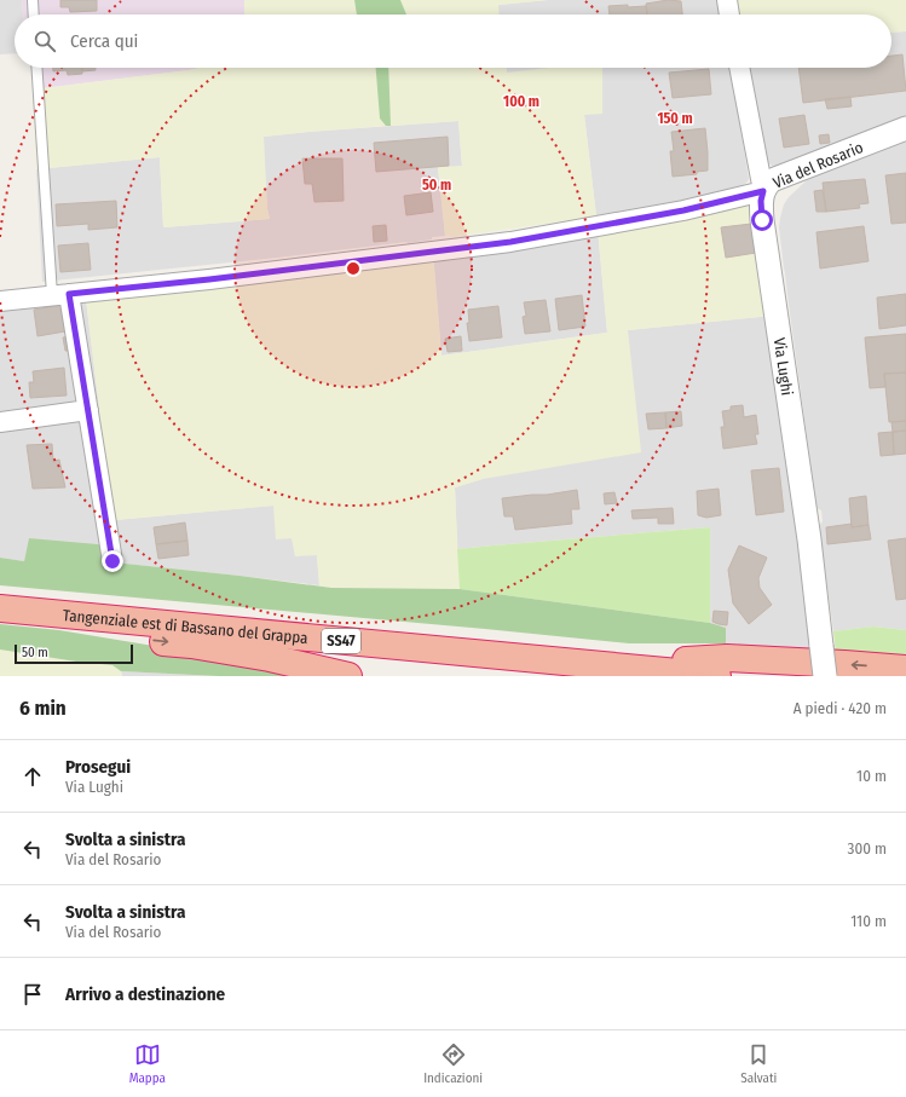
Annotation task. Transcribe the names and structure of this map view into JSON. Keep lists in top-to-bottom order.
{
  "streets": {
    "highway": ["Tangenziale est di Bassano del Grappa", "SS47"],
    "street": ["Via del Rosario", "Via Lughi"]
  },
  "crossings": [
    ["Via del Rosario", "Via Lughi"]
  ],
  "scale_bar": "50 m",
  "page": {
    "search": "Cerca qui",
    "scale": "50 m",
    "heading": ["6 min", "A piedi · 420 m"],
    "list": [
      ["Prosegui", "Via Lughi", "10 m"],
      ["Svolta a sinistra", "Via del Rosario", "300 m"],
      ["Svolta a sinistra", "Via del Rosario", "110 m"],
      "Arrivo a destinazione"
    ],
    "nav": ["Mappa", "Indicazioni", "Salvati"]
  },
  "rings": ["100 m", "150 m", "50 m"]
}
